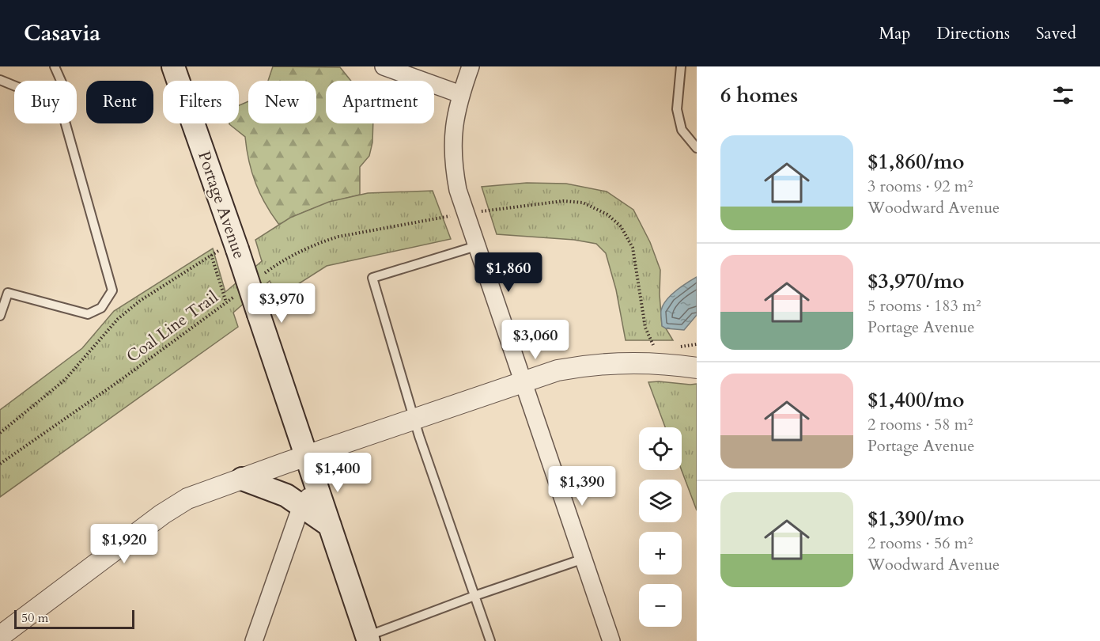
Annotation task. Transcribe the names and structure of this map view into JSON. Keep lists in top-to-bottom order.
{
  "streets": {
    "main road": ["Portage Avenue"],
    "path": ["Coal Line Trail"]
  },
  "scale_bar": "50 m",
  "page": {
    "header": "Casavia",
    "nav": ["Map", "Directions", "Saved"],
    "heading": "6 homes",
    "chip": [
      "Buy",
      "Rent",
      "Filters",
      "New",
      "Apartment"
    ],
    "list": [
      {
        "name": "$1,860/mo",
        "note": "3 rooms · 92 m² · Woodward Avenue"
      },
      {
        "name": "$3,970/mo",
        "note": "5 rooms · 183 m² · Portage Avenue"
      },
      {
        "name": "$1,400/mo",
        "note": "2 rooms · 58 m² · Portage Avenue"
      },
      {
        "name": "$1,390/mo",
        "note": "2 rooms · 56 m² · Woodward Avenue"
      }
    ],
    "price": [
      "$1,860",
      "$3,970",
      "$3,060",
      "$1,400",
      "$1,390",
      "$1,920"
    ],
    "map_buttons": ["+", "−"],
    "scale": "50 m"
  }
}
